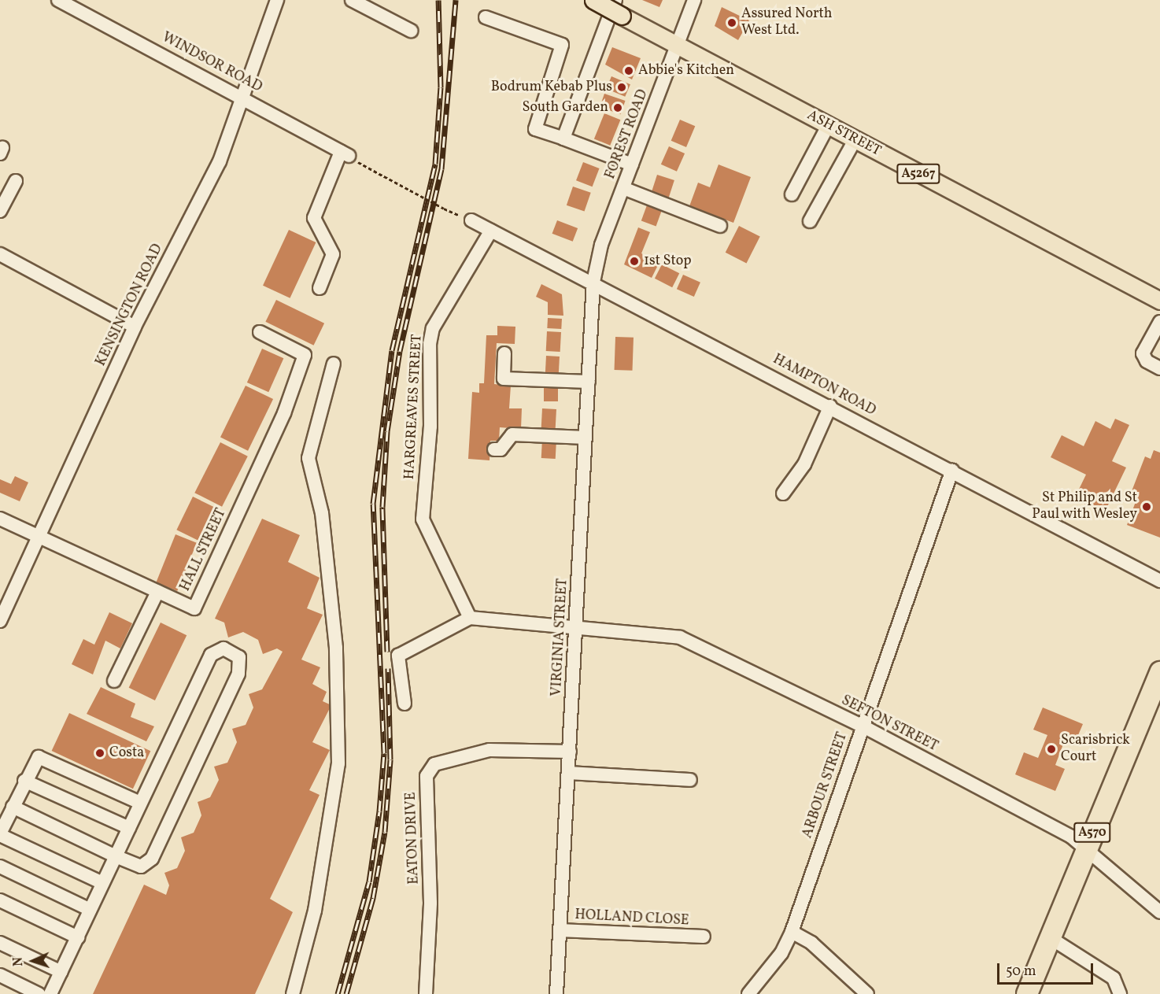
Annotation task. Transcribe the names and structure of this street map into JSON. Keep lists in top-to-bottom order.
{
  "streets": {
    "highway": ["A570"],
    "main road": ["ASH STREET", "A5267"],
    "street": [
      "WINDSOR ROAD",
      "FOREST ROAD",
      "KENSINGTON ROAD",
      "HAMPTON ROAD",
      "HARGREAVES STREET",
      "HALL STREET",
      "VIRGINIA STREET",
      "SEFTON STREET",
      "ARBOUR STREET",
      "EATON DRIVE",
      "HOLLAND CLOSE"
    ]
  },
  "crossings": [
    ["WINDSOR ROAD", "KENSINGTON ROAD"],
    ["ASH STREET", "FOREST ROAD"],
    ["ASH STREET", "A5267"],
    ["FOREST ROAD", "A5267"],
    ["FOREST ROAD", "HAMPTON ROAD"],
    ["FOREST ROAD", "VIRGINIA STREET"],
    ["KENSINGTON ROAD", "HALL STREET"],
    ["HAMPTON ROAD", "HARGREAVES STREET"],
    ["HAMPTON ROAD", "VIRGINIA STREET"],
    ["HAMPTON ROAD", "ARBOUR STREET"],
    ["HARGREAVES STREET", "SEFTON STREET"],
    ["VIRGINIA STREET", "SEFTON STREET"],
    ["VIRGINIA STREET", "EATON DRIVE"],
    ["VIRGINIA STREET", "HOLLAND CLOSE"],
    ["SEFTON STREET", "ARBOUR STREET"],
    ["SEFTON STREET", "A570"]
  ],
  "places": [
    "Assured North West Ltd.",
    "Abbie's Kitchen",
    "Bodrum Kebab Plus",
    "South Garden",
    "1st Stop",
    "St Philip and St Paul with Wesley",
    "Scarisbrick Court",
    "Costa"
  ],
  "scale_bar": "50 m",
  "north": "left"
}
